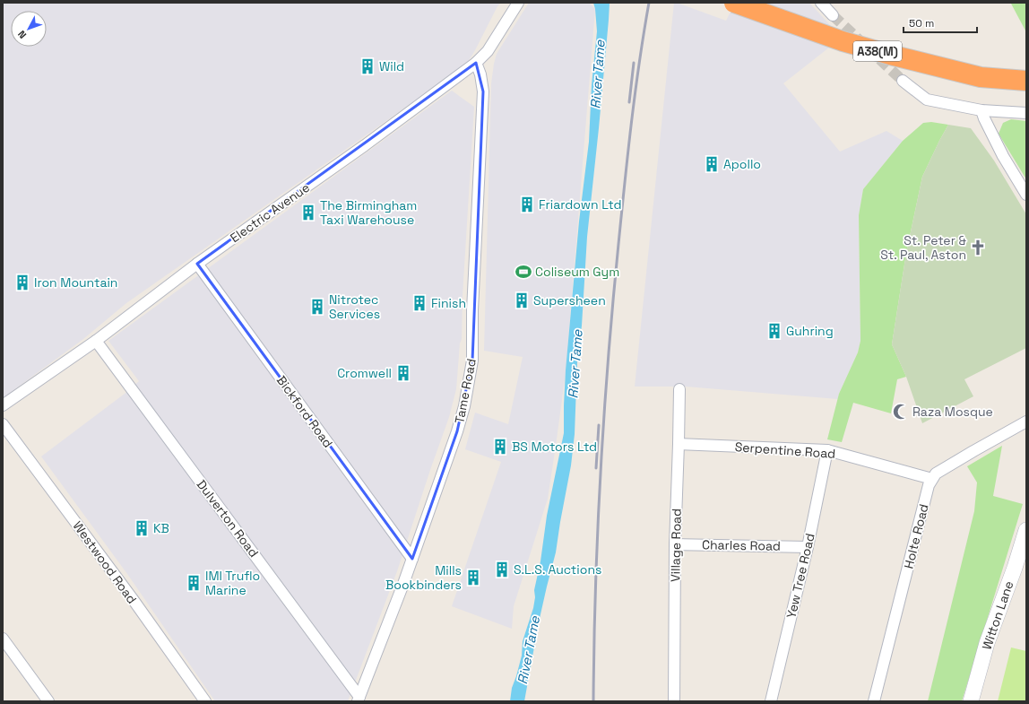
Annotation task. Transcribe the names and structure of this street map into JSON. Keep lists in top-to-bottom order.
{
  "streets": {
    "highway": ["A38(M)"],
    "main road": ["Witton Lane"],
    "street": [
      "Electric Avenue",
      "Tame Road",
      "Bickford Road",
      "Serpentine Road",
      "Dulverton Road",
      "Holte Road",
      "Village Road",
      "Charles Road",
      "Westwood Road",
      "Yew Tree Road"
    ]
  },
  "crossings": [
    ["Electric Avenue", "Tame Road"],
    ["Electric Avenue", "Bickford Road"],
    ["Electric Avenue", "Dulverton Road"],
    ["Tame Road", "Bickford Road"],
    ["Tame Road", "Dulverton Road"],
    ["Serpentine Road", "Holte Road"],
    ["Serpentine Road", "Village Road"],
    ["Serpentine Road", "Yew Tree Road"],
    ["Village Road", "Charles Road"],
    ["Charles Road", "Yew Tree Road"]
  ],
  "water": ["River Tame"],
  "places": {
    "building": [
      "Wild",
      "Apollo",
      "Friardown Ltd",
      "The Birmingham Taxi Warehouse",
      "Iron Mountain",
      "Supersheen",
      "Finish",
      "Nitrotec Services",
      "Guhring",
      "Cromwell",
      "BS Motors Ltd",
      "KB",
      "S.L.S. Auctions",
      "Mills Bookbinders",
      "IMI Truflo Marine"
    ],
    "church": ["St. Peter & St. Paul, Aston"],
    "sports": ["Coliseum Gym"],
    "mosque": ["Raza Mosque"]
  },
  "scale_bar": "50 m",
  "north": "bottom left"
}
